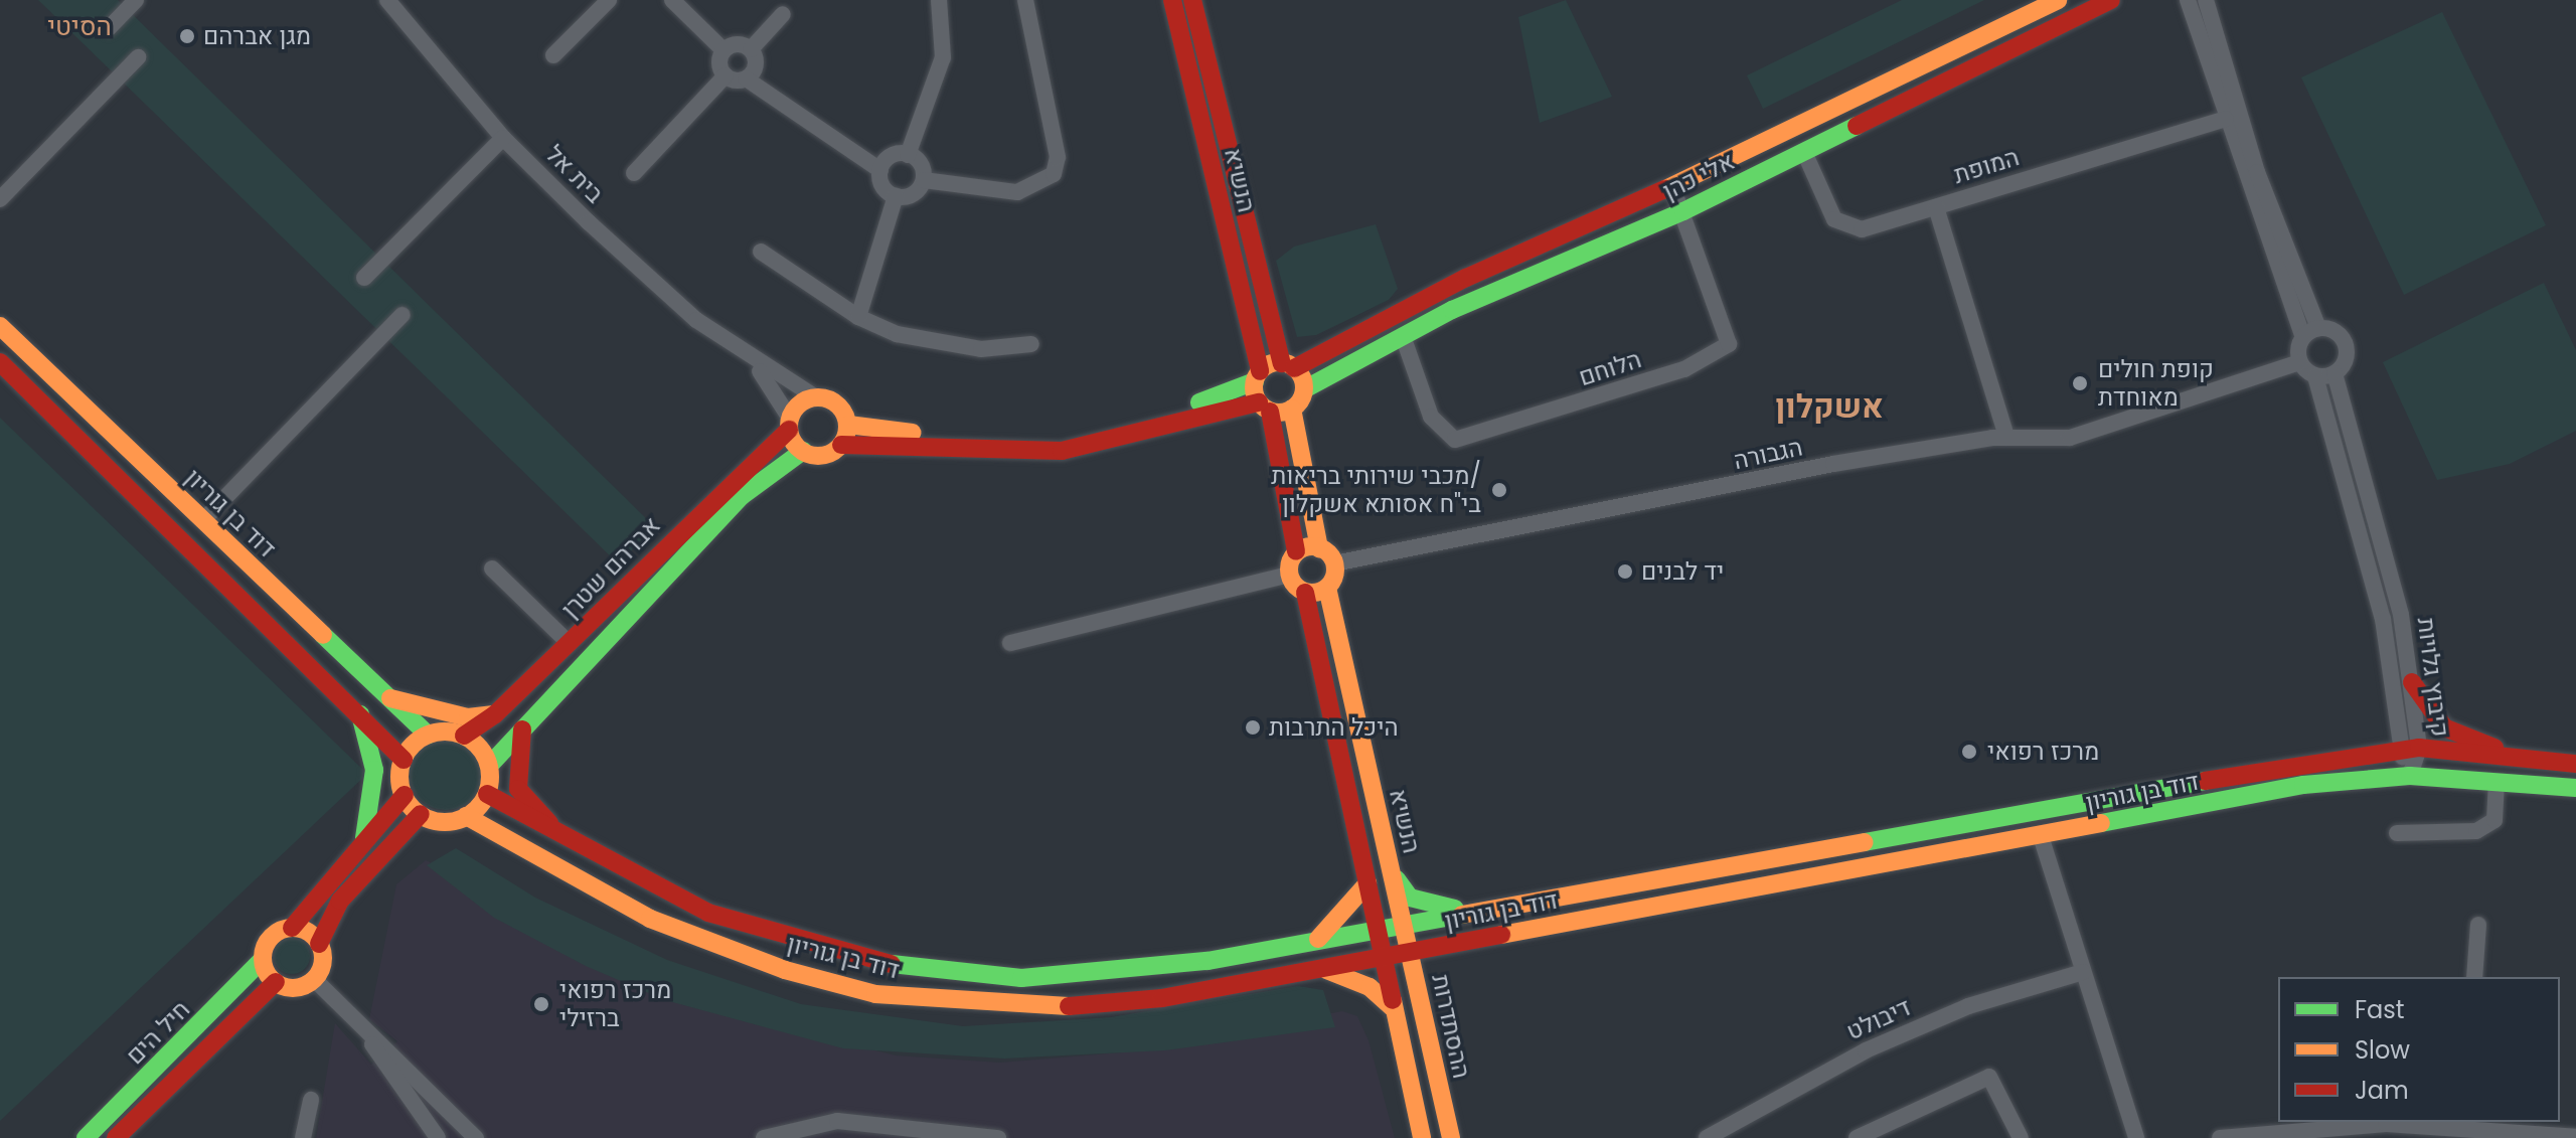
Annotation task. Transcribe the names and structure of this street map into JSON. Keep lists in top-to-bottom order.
{
  "streets": {
    "main road": [
      "אלי כהן",
      "הנשיא",
      "דוד בן גוריון",
      "אברהם שטרן",
      "ההסתדרות",
      "חיל הים"
    ],
    "street": [
      "המופת",
      "בית אל",
      "הלוחם",
      "הגבורה",
      "קיבוץ גלויות",
      "דיבולט"
    ]
  },
  "crossings": [
    ["המופת", "אלי כהן"],
    ["בית אל", "אברהם שטרן"],
    ["אלי כהן", "הנשיא"],
    ["אלי כהן", "הלוחם"],
    ["הנשיא", "הגבורה"],
    ["הנשיא", "דוד בן גוריון"],
    ["הנשיא", "ההסתדרות"],
    ["הגבורה", "קיבוץ גלויות"],
    ["דוד בן גוריון", "אברהם שטרן"],
    ["דוד בן גוריון", "קיבוץ גלויות"],
    ["דוד בן גוריון", "ההסתדרות"]
  ],
  "districts": ["הסיטי", "אשקלון"],
  "places": [
    "מגן אברהם",
    "קופת חולים מאוחדת",
    "מכבי שירותי בריאות/ בי\"ח אסותא אשקלון",
    "יד לבנים",
    "היכל התרבות",
    "מרכז רפואי",
    "מרכז רפואי ברזילי"
  ],
  "legend": ["Fast", "Slow", "Jam"]
}
